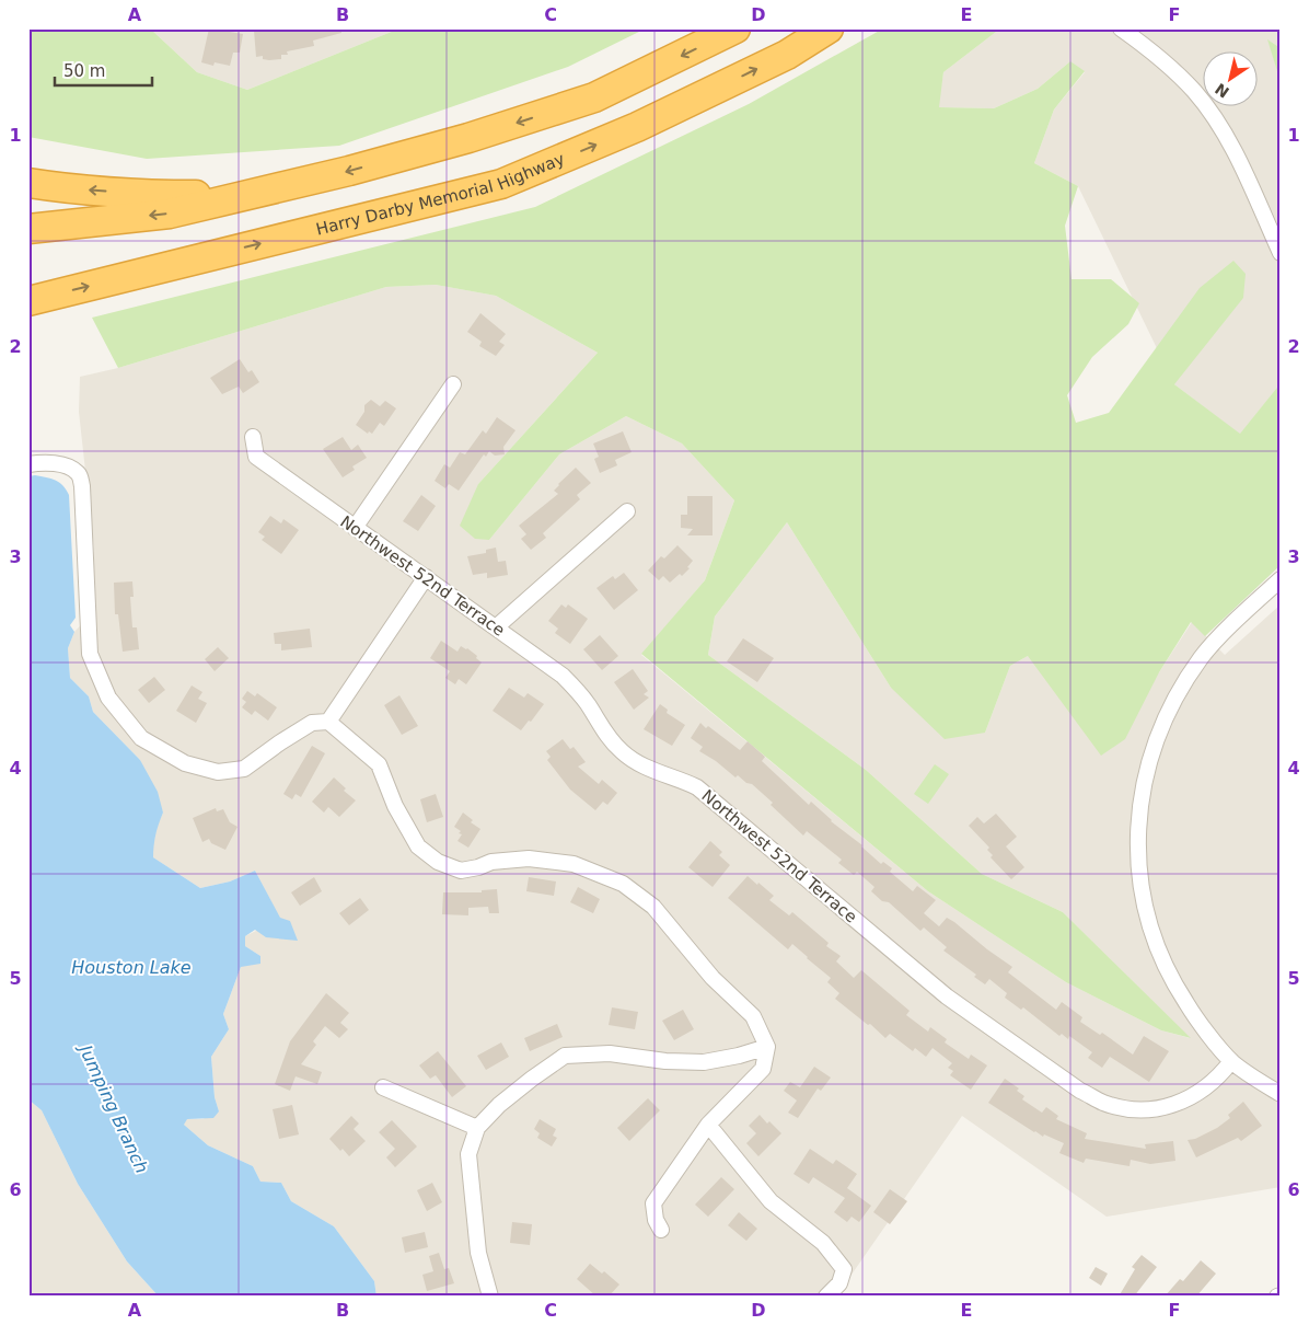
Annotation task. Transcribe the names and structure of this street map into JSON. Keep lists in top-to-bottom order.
{
  "streets": {
    "highway": ["Harry Darby Memorial Highway"],
    "street": ["Northwest 52nd Terrace"]
  },
  "water": ["Houston Lake", "Jumping Branch"],
  "scale_bar": "50 m",
  "north": "bottom left",
  "grid": {
    "columns": [
      "A",
      "B",
      "C",
      "D",
      "E",
      "F"
    ],
    "rows": [
      "1",
      "2",
      "3",
      "4",
      "5",
      "6"
    ]
  }
}
